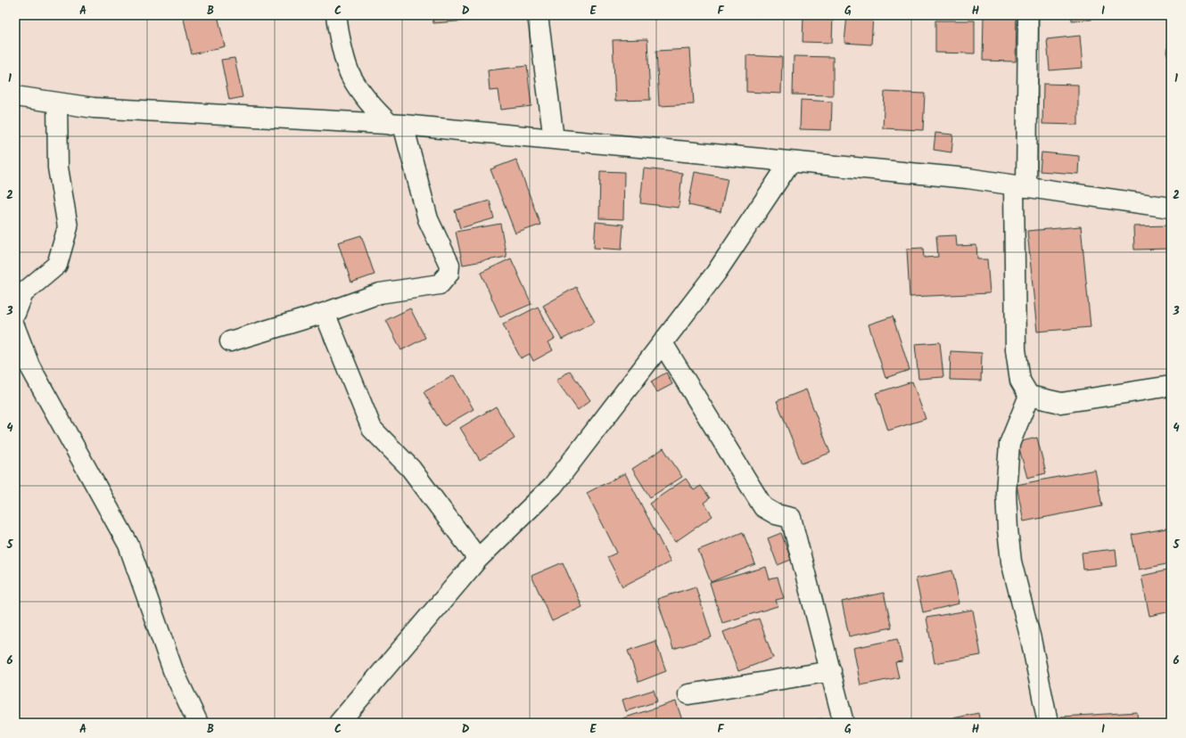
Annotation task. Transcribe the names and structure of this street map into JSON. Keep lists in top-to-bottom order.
{
  "grid": {
    "columns": [
      "A",
      "B",
      "C",
      "D",
      "E",
      "F",
      "G",
      "H",
      "I"
    ],
    "rows": [
      "1",
      "2",
      "3",
      "4",
      "5",
      "6"
    ]
  }
}
